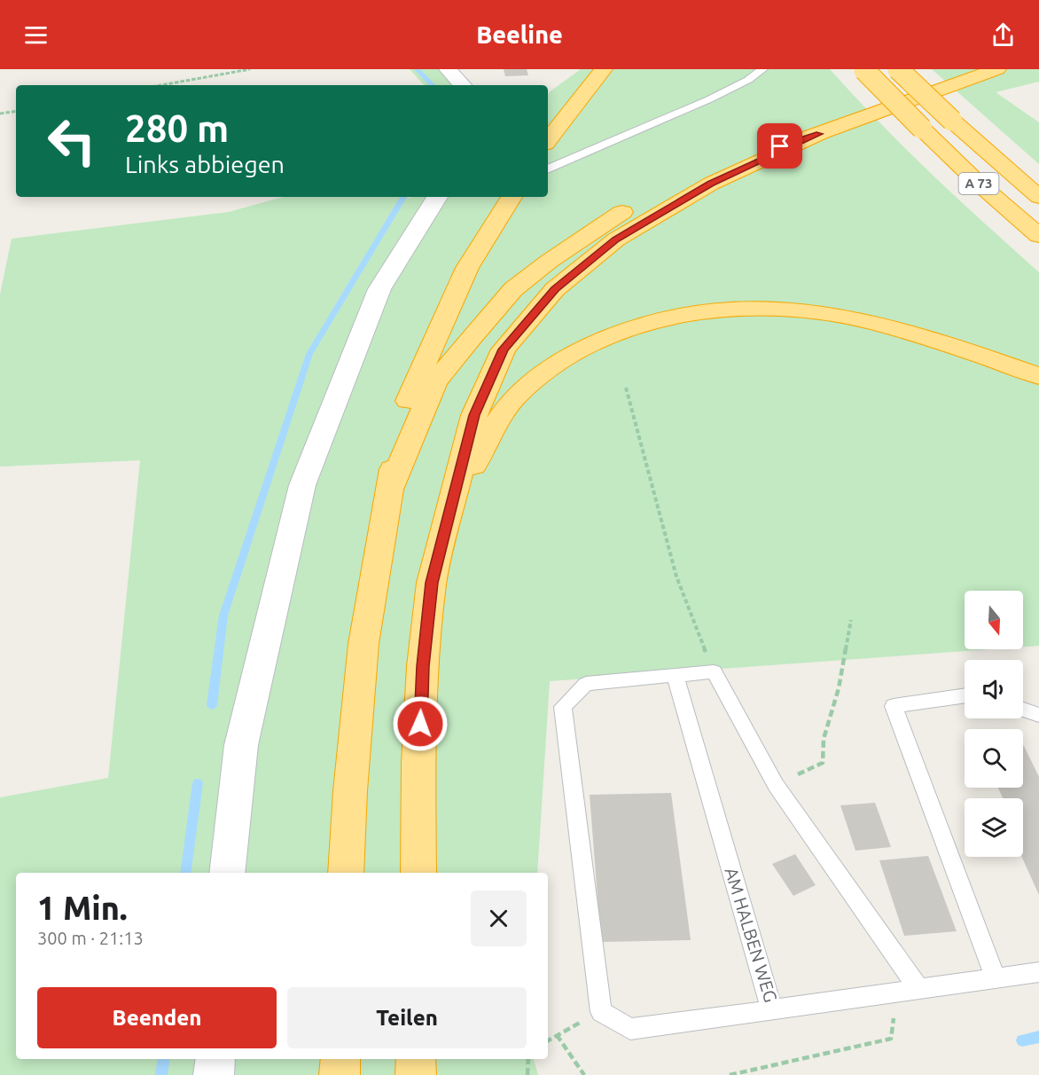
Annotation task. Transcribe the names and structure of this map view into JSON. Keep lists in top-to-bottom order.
{
  "streets": {
    "highway": ["A 73"],
    "lane": ["AM HALBEN WEG"]
  },
  "north": "bottom",
  "page": {
    "header": "Beeline",
    "turn": ["280 m", "Links abbiegen"],
    "heading": ["1 Min.", "300 m · 21:13"],
    "buttons": ["Beenden", "Teilen"]
  }
}
